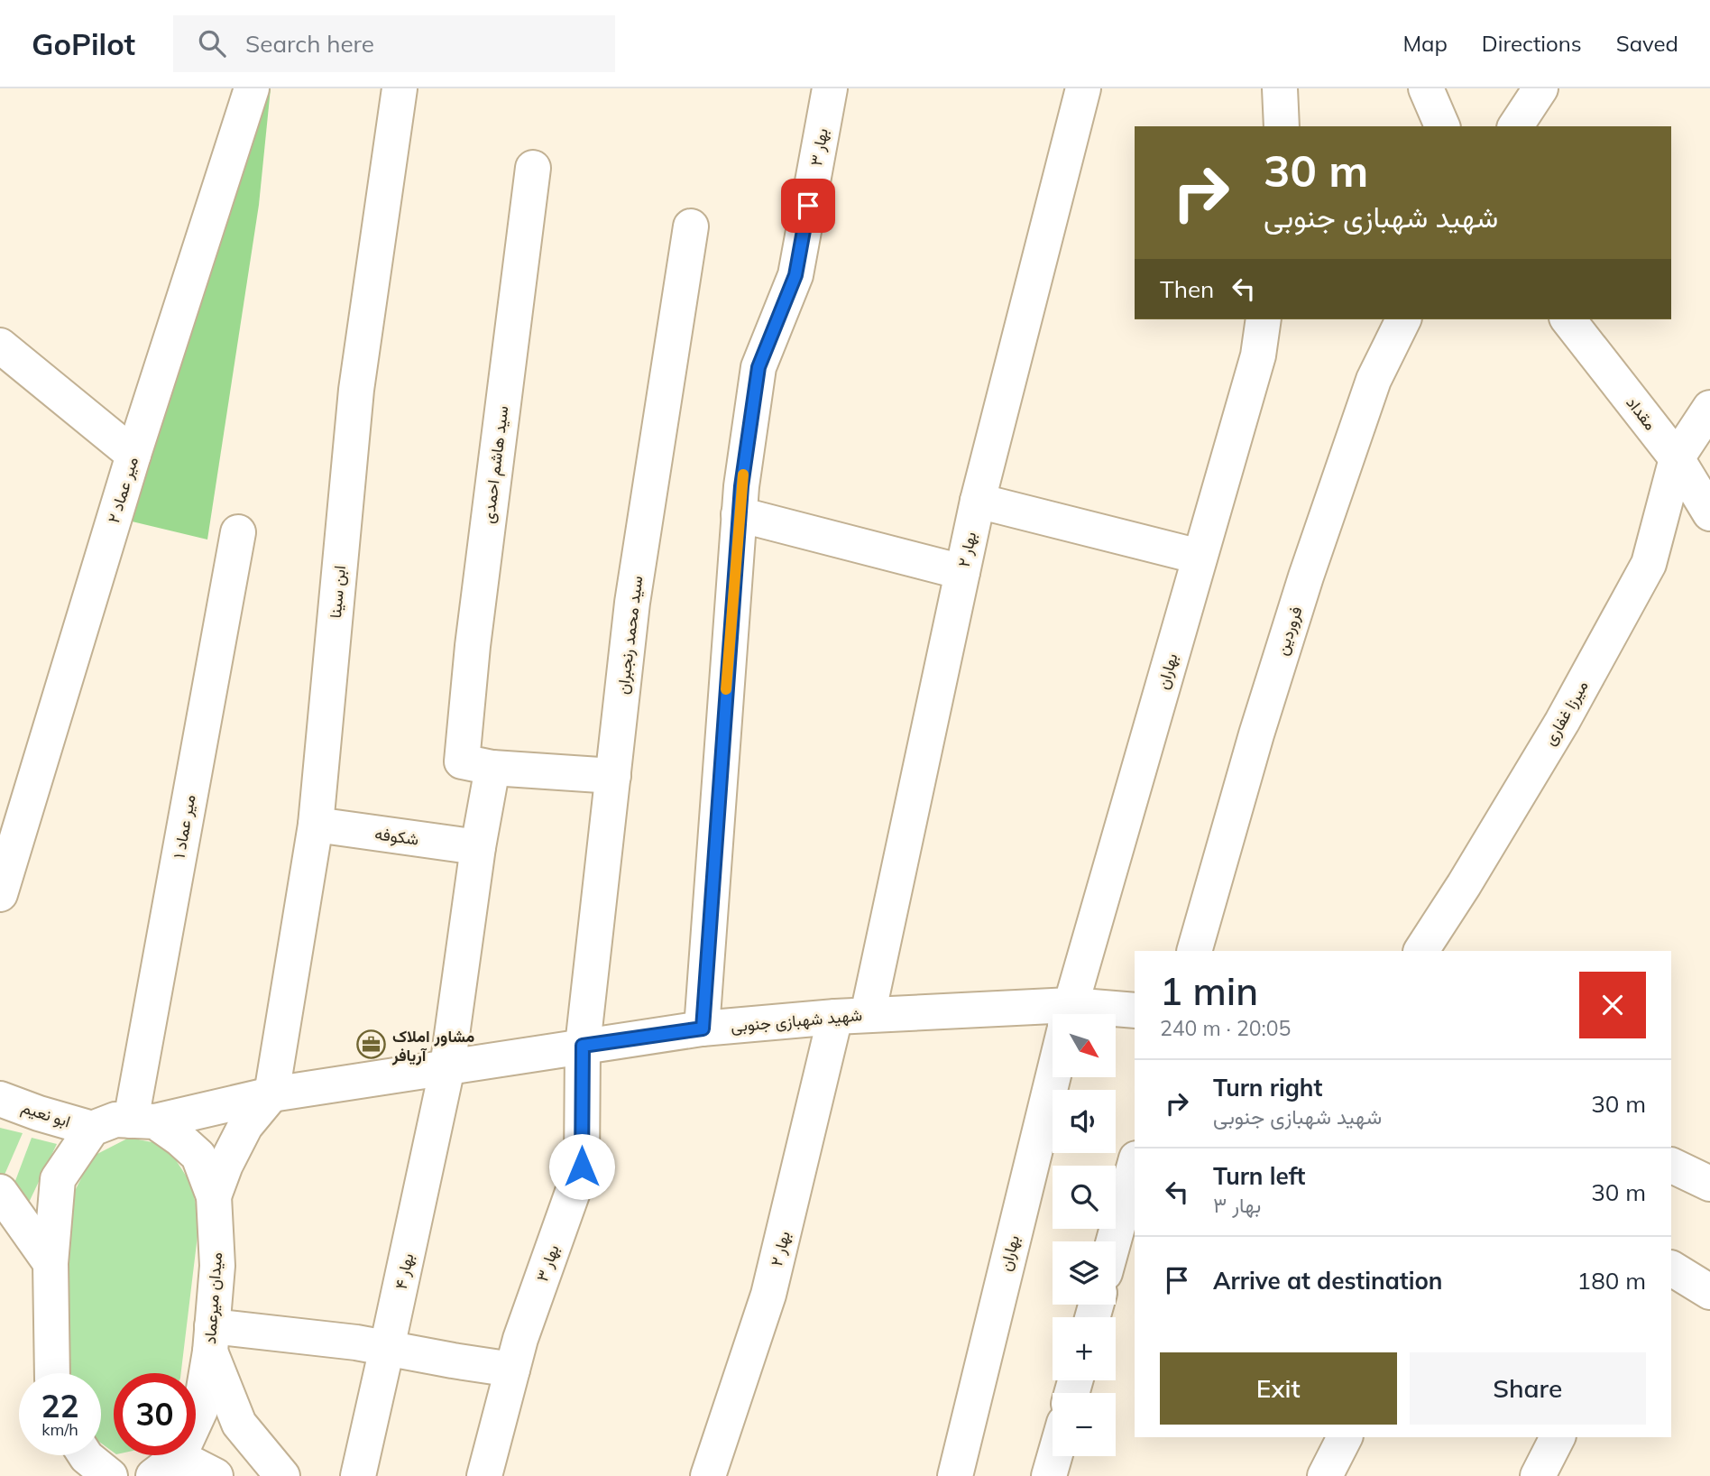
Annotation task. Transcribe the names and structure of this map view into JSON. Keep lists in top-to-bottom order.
{
  "streets": {
    "street": [
      "بهار ۳",
      "مقداد",
      "سید هاشم احمدی",
      "میر عماد ۲",
      "بهار ۲",
      "ابن سینا",
      "فروردین",
      "سید محمد رنجبران",
      "بهاران",
      "میرزا غفاری",
      "میر عماد ۱",
      "شکوفه",
      "شهید شهبازی جنوبی",
      "ابو نعیم",
      "بهار ۴",
      "میدان میرعماد"
    ]
  },
  "crossings": [
    ["بهار ۳", "سید محمد رنجبران"],
    ["بهار ۳", "شهید شهبازی جنوبی"],
    ["مقداد", "میرزا غفاری"],
    ["سید هاشم احمدی", "شکوفه"],
    ["سید هاشم احمدی", "شهید شهبازی جنوبی"],
    ["سید هاشم احمدی", "بهار ۴"],
    ["بهار ۲", "شهید شهبازی جنوبی"],
    ["ابن سینا", "شکوفه"],
    ["ابن سینا", "شهید شهبازی جنوبی"],
    ["سید محمد رنجبران", "شهید شهبازی جنوبی"],
    ["میر عماد ۱", "شهید شهبازی جنوبی"],
    ["میر عماد ۱", "میدان میرعماد"],
    ["شهید شهبازی جنوبی", "بهار ۴"],
    ["شهید شهبازی جنوبی", "میدان میرعماد"]
  ],
  "places": {
    "office": ["مشاور املاک آریافر"]
  },
  "north": "bottom right",
  "page": {
    "header": "GoPilot",
    "search": "Search here",
    "nav": ["Map", "Directions", "Saved"],
    "turn": ["30 m", "شهید شهبازی جنوبی"],
    "then": "Then",
    "heading": ["1 min", "240 m · 20:05"],
    "map_buttons": ["+", "−"],
    "list": [
      {
        "name": "Turn right",
        "note": "شهید شهبازی جنوبی",
        "value": "30 m"
      },
      {
        "name": "Turn left",
        "note": "بهار ۳",
        "value": "30 m"
      },
      {
        "name": "Arrive at destination",
        "value": "180 m"
      }
    ],
    "buttons": ["Exit", "Share"],
    "speed": "22 km/h",
    "limit": "30"
  }
}
